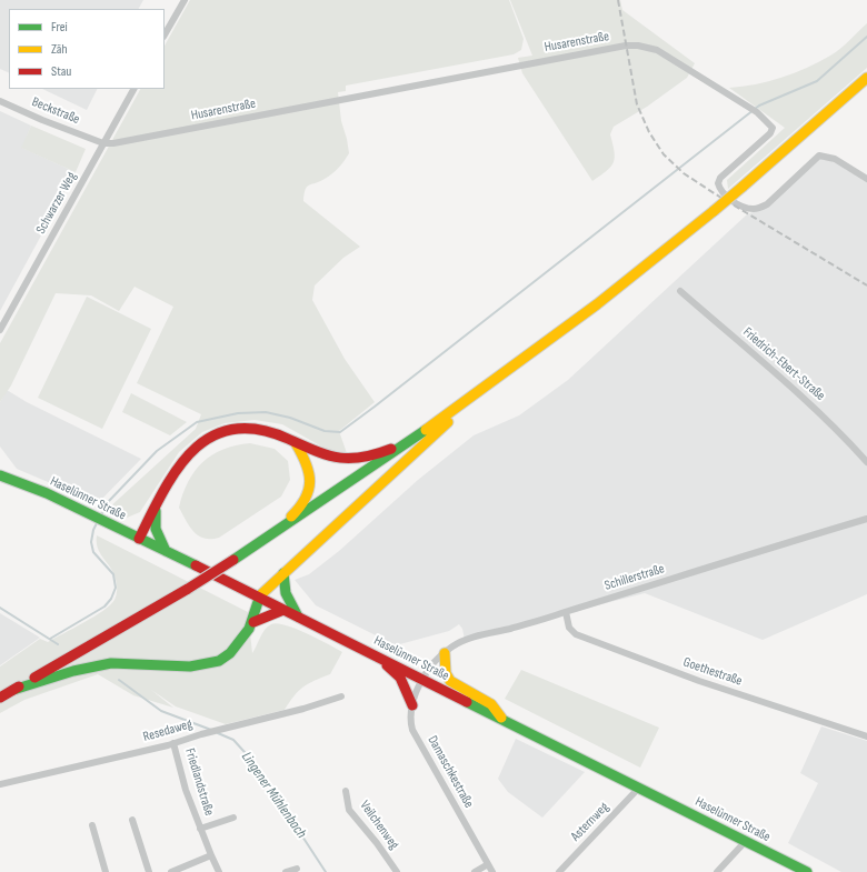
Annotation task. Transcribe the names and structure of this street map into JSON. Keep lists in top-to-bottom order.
{
  "streets": {
    "main road": ["Haselünner Straße"],
    "street": [
      "Husarenstraße",
      "Beckstraße",
      "Schwarzer Weg",
      "Friedrich-Ebert-Straße",
      "Schillerstraße",
      "Goethestraße",
      "Resedaweg",
      "Damaschkestraße",
      "Friedlandstraße",
      "Asternweg",
      "Veilchenweg"
    ]
  },
  "crossings": [
    ["Husarenstraße", "Beckstraße"],
    ["Husarenstraße", "Schwarzer Weg"],
    ["Beckstraße", "Schwarzer Weg"],
    ["Haselünner Straße", "Schillerstraße"],
    ["Haselünner Straße", "Damaschkestraße"],
    ["Haselünner Straße", "Asternweg"],
    ["Schillerstraße", "Goethestraße"],
    ["Schillerstraße", "Damaschkestraße"],
    ["Resedaweg", "Friedlandstraße"]
  ],
  "water": ["Lingener Mühlenbach"],
  "legend": ["Frei", "Zäh", "Stau"]
}
